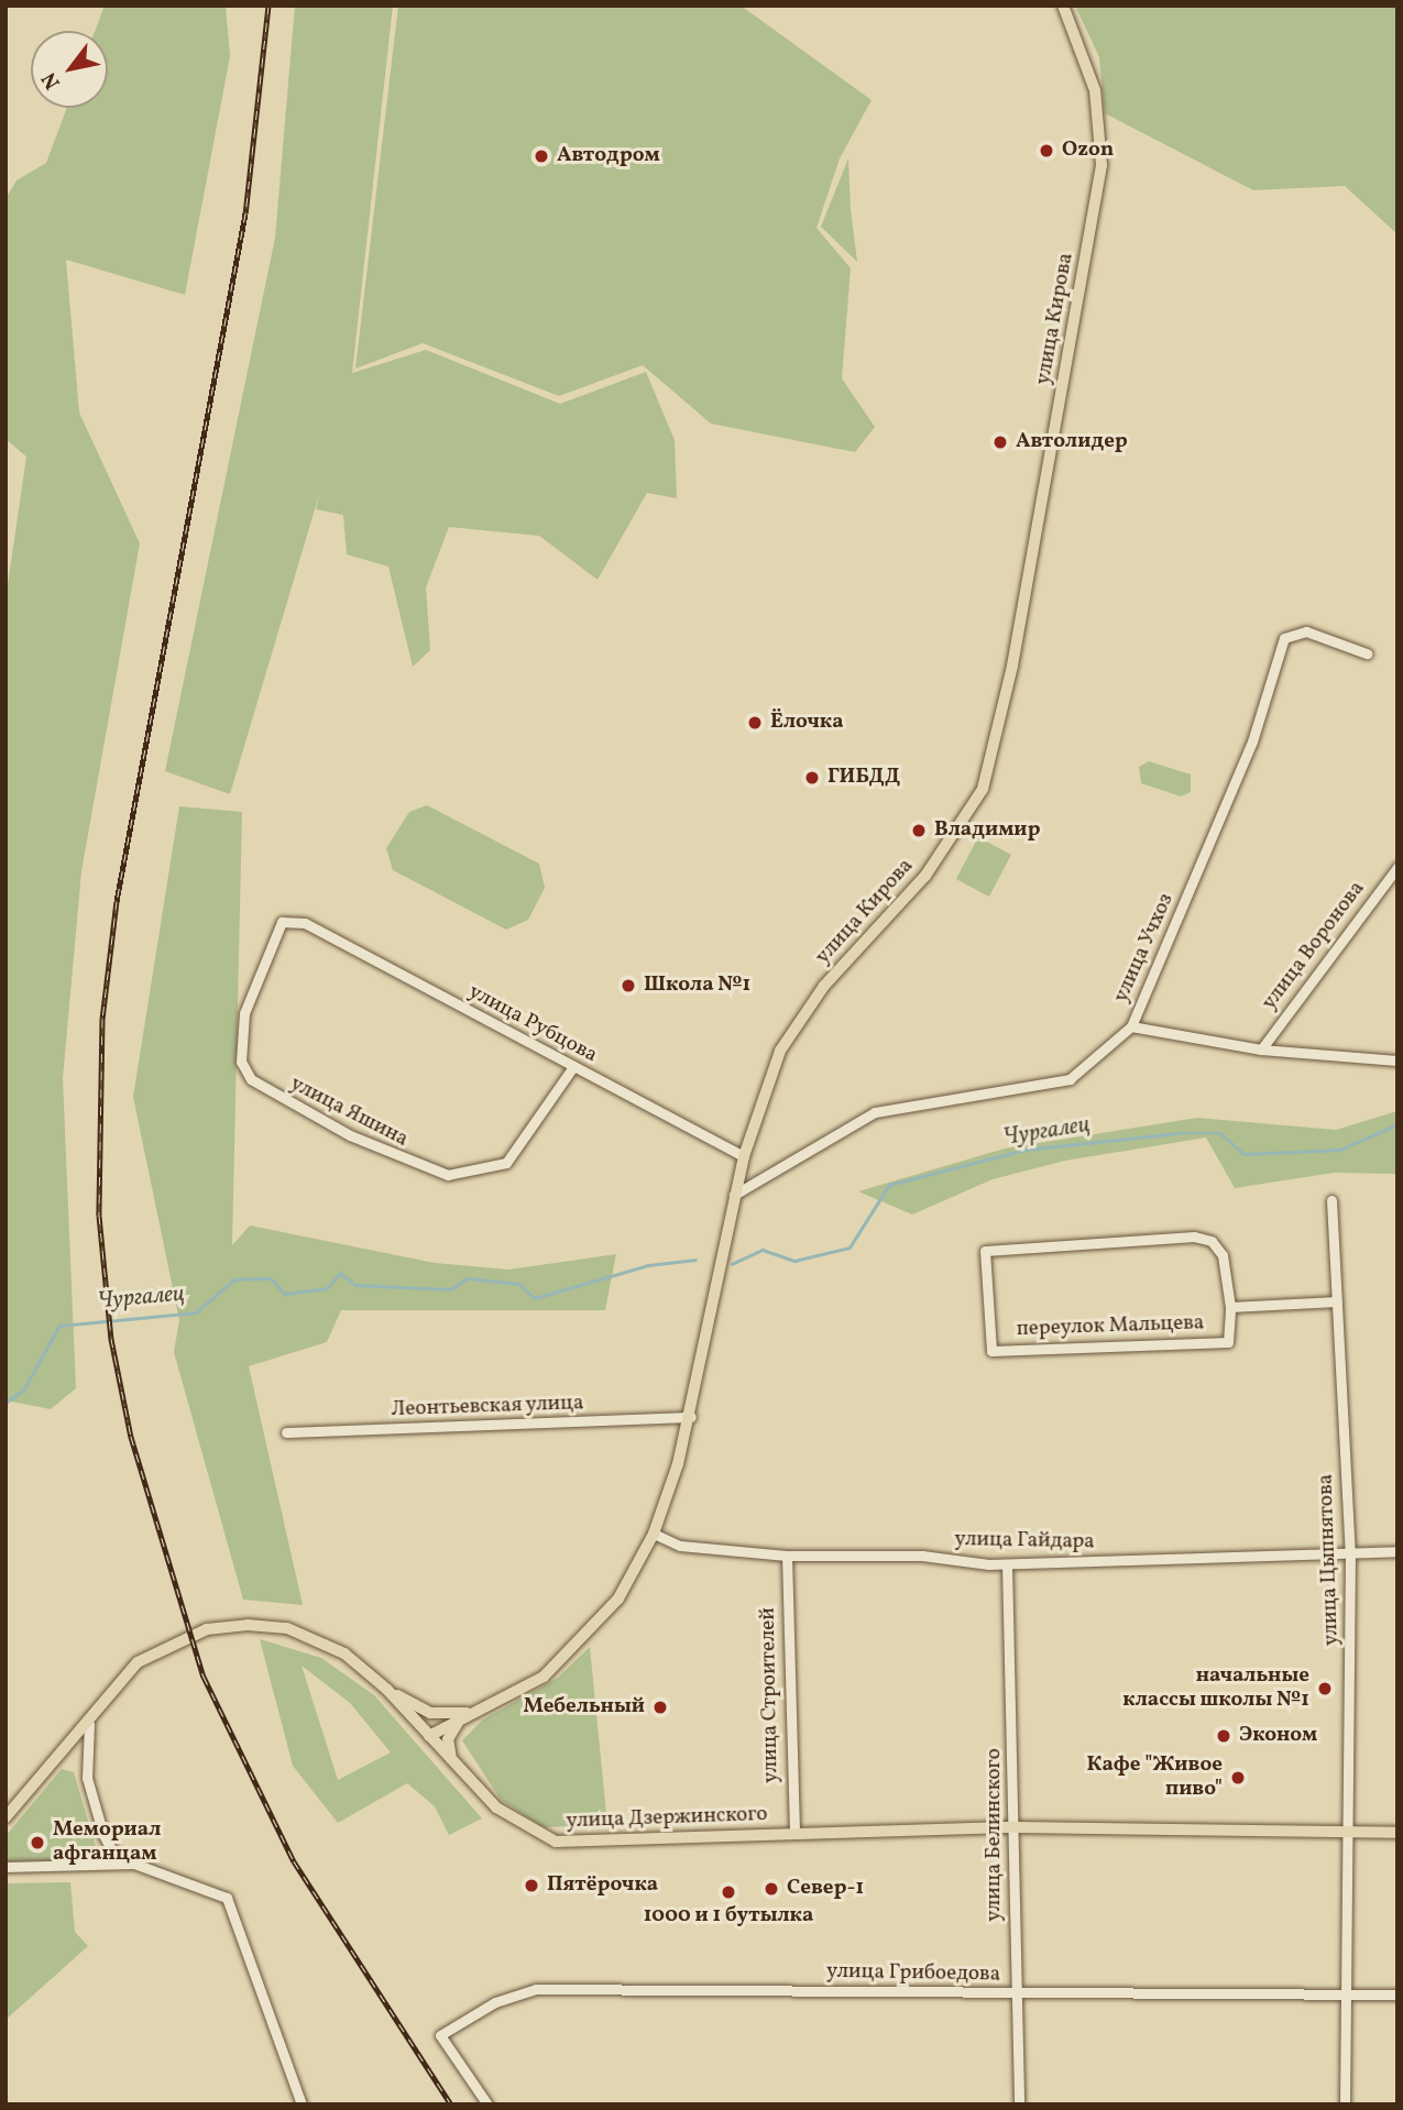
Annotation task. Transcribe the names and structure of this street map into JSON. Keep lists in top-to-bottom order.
{
  "streets": {
    "main road": ["улица Кирова", "улица Дзержинского"],
    "street": [
      "улица Воронова",
      "улица Учхоз",
      "улица Рубцова",
      "улица Яшина",
      "переулок Мальцева",
      "Леонтьевская улица",
      "улица Гайдара",
      "улица Цыпнятова",
      "улица Строителей",
      "улица Белинского",
      "улица Грибоедова"
    ]
  },
  "crossings": [
    ["улица Кирова", "улица Учхоз"],
    ["улица Кирова", "улица Рубцова"],
    ["улица Кирова", "Леонтьевская улица"],
    ["улица Кирова", "улица Гайдара"],
    ["улица Кирова", "улица Дзержинского"],
    ["улица Рубцова", "улица Яшина"],
    ["переулок Мальцева", "улица Цыпнятова"],
    ["улица Гайдара", "улица Цыпнятова"],
    ["улица Гайдара", "улица Строителей"],
    ["улица Гайдара", "улица Белинского"],
    ["улица Цыпнятова", "улица Дзержинского"],
    ["улица Цыпнятова", "улица Грибоедова"],
    ["улица Строителей", "улица Дзержинского"],
    ["улица Дзержинского", "улица Белинского"],
    ["улица Белинского", "улица Грибоедова"]
  ],
  "water": ["Чургалец"],
  "places": [
    "Ozon",
    "Автодром",
    "Автолидер",
    "Ёлочка",
    "ГИБДД",
    "Владимир",
    "Школа №1",
    "начальные классы школы №1",
    "Мебельный",
    "Эконом",
    "Кафе \"Живое пиво\"",
    "Мемориал афганцам",
    "Пятёрочка",
    "Север-1",
    "1000 и 1 бутылка"
  ],
  "north": "bottom left"
}
